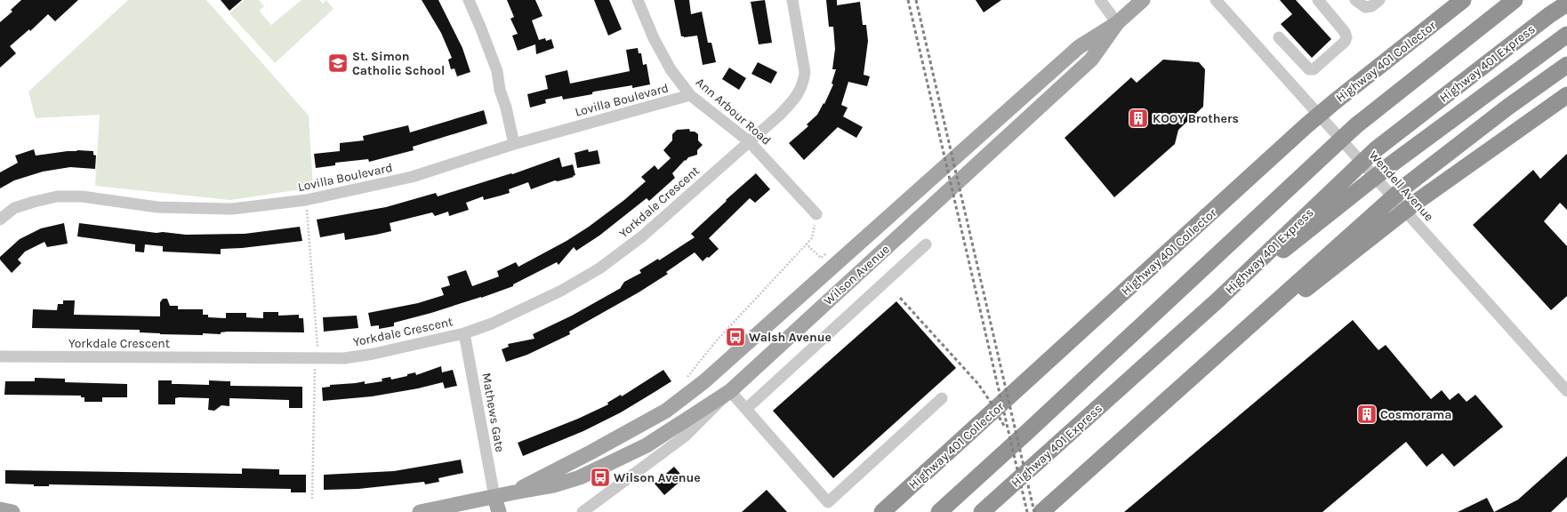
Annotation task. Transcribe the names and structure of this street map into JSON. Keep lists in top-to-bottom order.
{
  "streets": {
    "highway": ["Highway 401 Collector", "Highway 401 Express"],
    "main road": ["Wilson Avenue"],
    "street": [
      "Lovilla Boulevard",
      "Ann Arbour Road",
      "Wendell Avenue",
      "Yorkdale Crescent",
      "Mathews Gate"
    ]
  },
  "crossings": [
    ["Lovilla Boulevard", "Ann Arbour Road"],
    ["Ann Arbour Road", "Yorkdale Crescent"],
    ["Yorkdale Crescent", "Mathews Gate"]
  ],
  "places": {
    "school or university": ["St. Simon Catholic School"],
    "building": ["KOOY Brothers", "Cosmorama"],
    "bus stop": ["Walsh Avenue", "Wilson Avenue"]
  }
}
